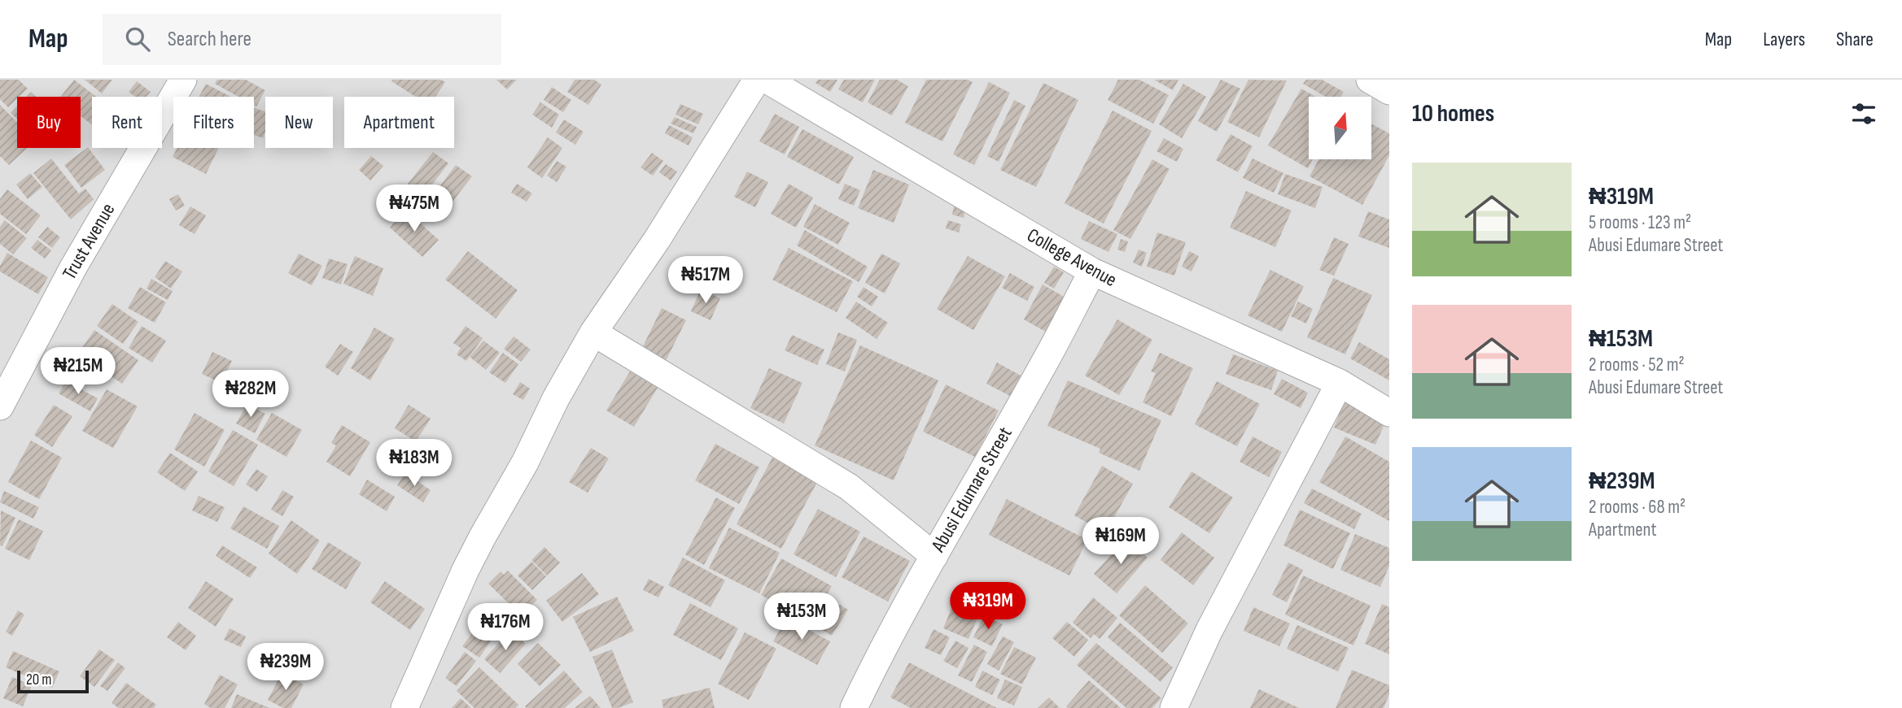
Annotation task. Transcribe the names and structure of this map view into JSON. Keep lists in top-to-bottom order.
{
  "streets": {
    "street": ["Trust Avenue", "College Avenue", "Abusi Edumare Street"]
  },
  "crossings": [
    ["College Avenue", "Abusi Edumare Street"]
  ],
  "scale_bar": "20 m",
  "north": "top",
  "page": {
    "header": "Map",
    "search": "Search here",
    "nav": ["Map", "Layers", "Share"],
    "heading": "10 homes",
    "chip": [
      "Buy",
      "Rent",
      "Filters",
      "New",
      "Apartment"
    ],
    "list": [
      {
        "name": "₦319M",
        "note": "5 rooms · 123 m² · Abusi Edumare Street"
      },
      {
        "name": "₦153M",
        "note": "2 rooms · 52 m² · Abusi Edumare Street"
      },
      {
        "name": "₦239M",
        "note": "2 rooms · 68 m² · Apartment"
      }
    ],
    "price": [
      "₦475M",
      "₦517M",
      "₦215M",
      "₦282M",
      "₦183M",
      "₦169M",
      "₦319M",
      "₦153M",
      "₦176M",
      "₦239M"
    ],
    "scale": "20 m"
  }
}
